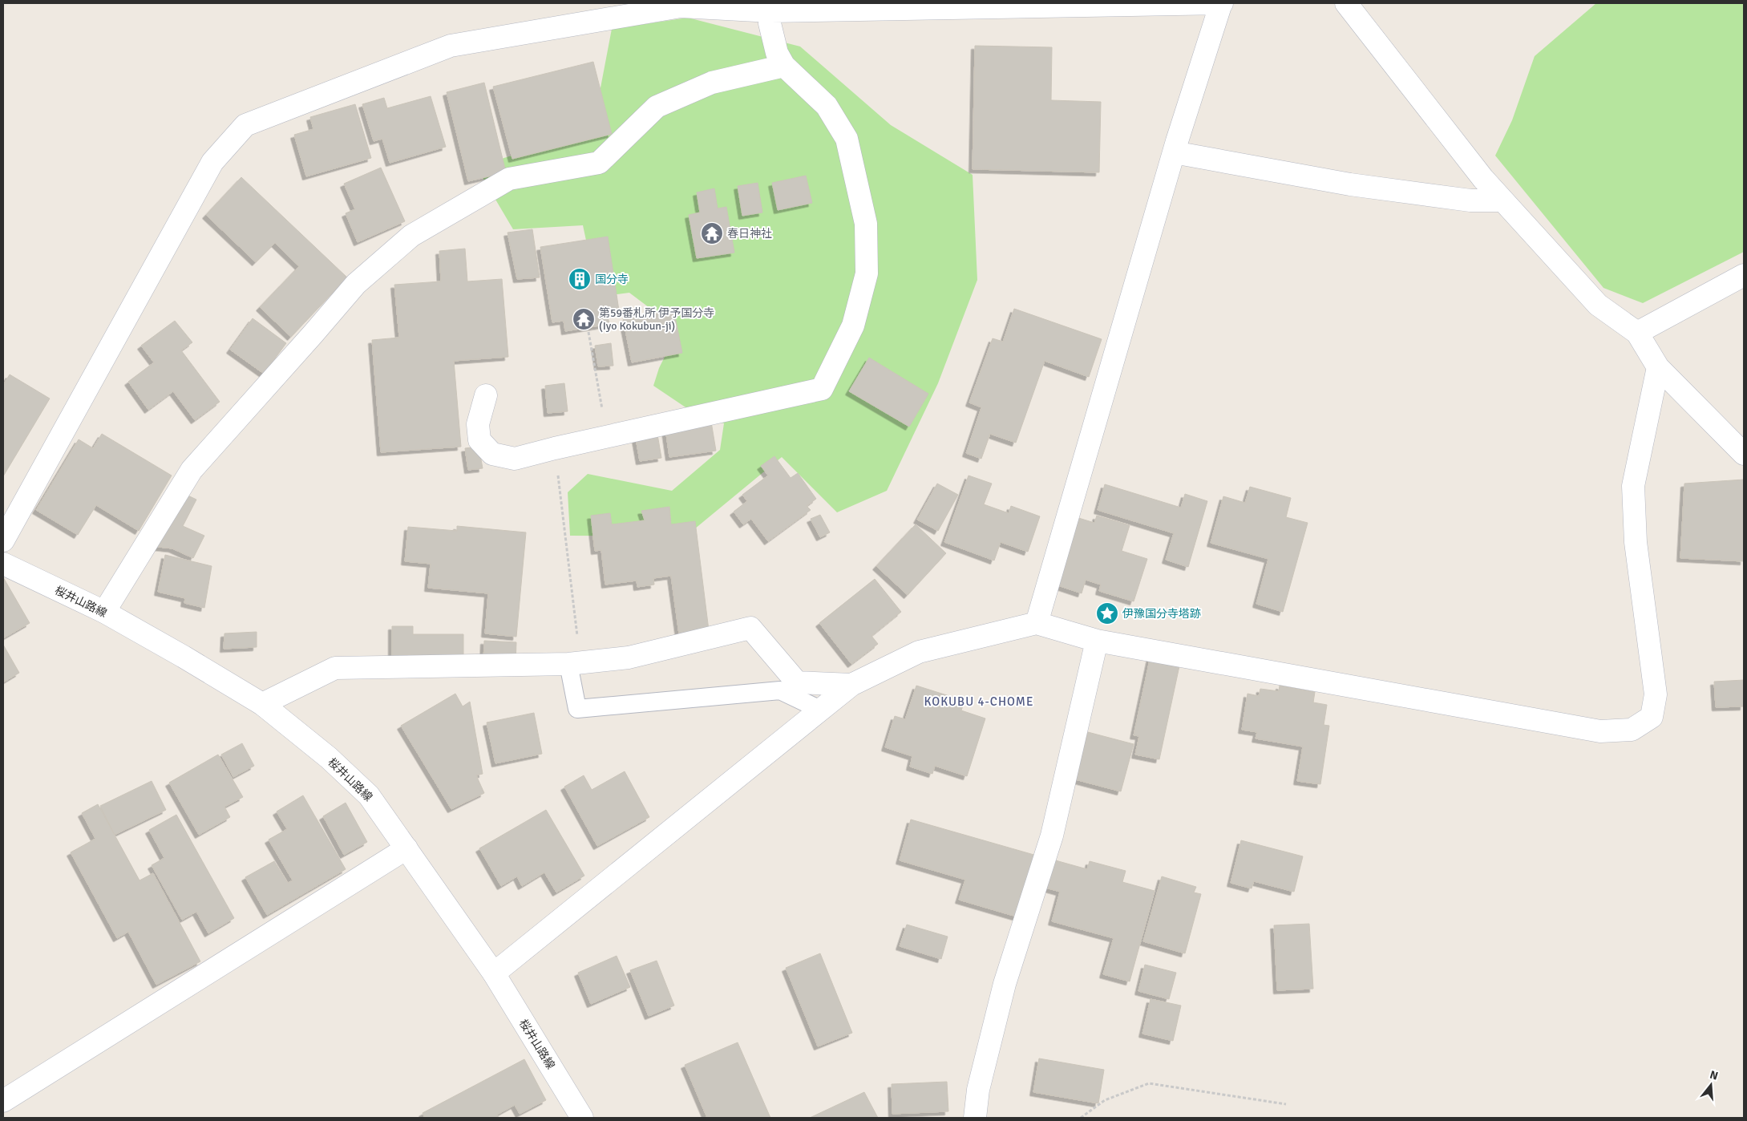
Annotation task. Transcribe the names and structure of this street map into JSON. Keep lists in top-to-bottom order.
{
  "streets": {
    "street": ["桜井山路線"]
  },
  "districts": ["KOKUBU 4-CHOME"],
  "places": {
    "temple": ["春日神社", "第59番札所 伊予国分寺 (Iyo Kokubun-ji)"],
    "building": ["国分寺"],
    "place": ["伊豫国分寺塔跡"]
  },
  "north": "top"
}
